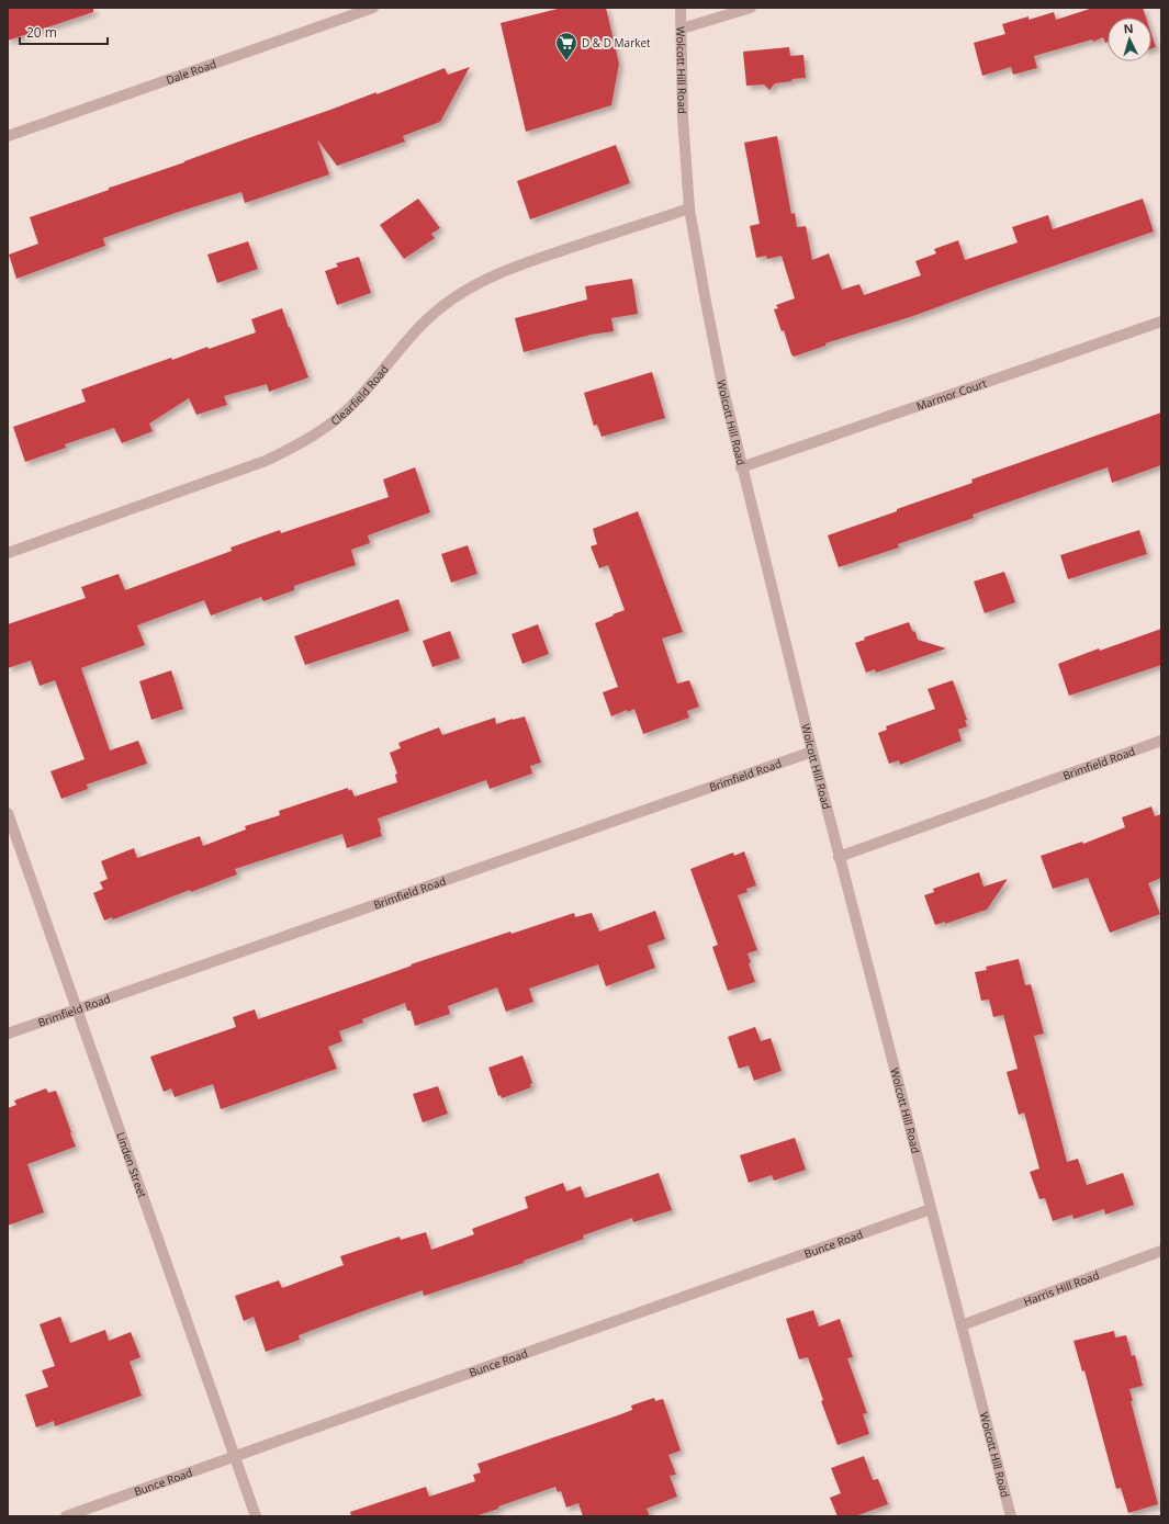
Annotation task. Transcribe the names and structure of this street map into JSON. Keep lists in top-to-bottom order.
{
  "streets": {
    "street": [
      "Wolcott Hill Road",
      "Dale Road",
      "Clearfield Road",
      "Marmor Court",
      "Brimfield Road",
      "Linden Street",
      "Bunce Road",
      "Harris Hill Road"
    ]
  },
  "crossings": [
    ["Wolcott Hill Road", "Clearfield Road"],
    ["Wolcott Hill Road", "Marmor Court"],
    ["Wolcott Hill Road", "Brimfield Road"],
    ["Wolcott Hill Road", "Bunce Road"],
    ["Wolcott Hill Road", "Harris Hill Road"],
    ["Brimfield Road", "Linden Street"],
    ["Linden Street", "Bunce Road"]
  ],
  "places": {
    "supermarket": ["D & D Market"]
  },
  "scale_bar": "20 m",
  "north": "top"
}
